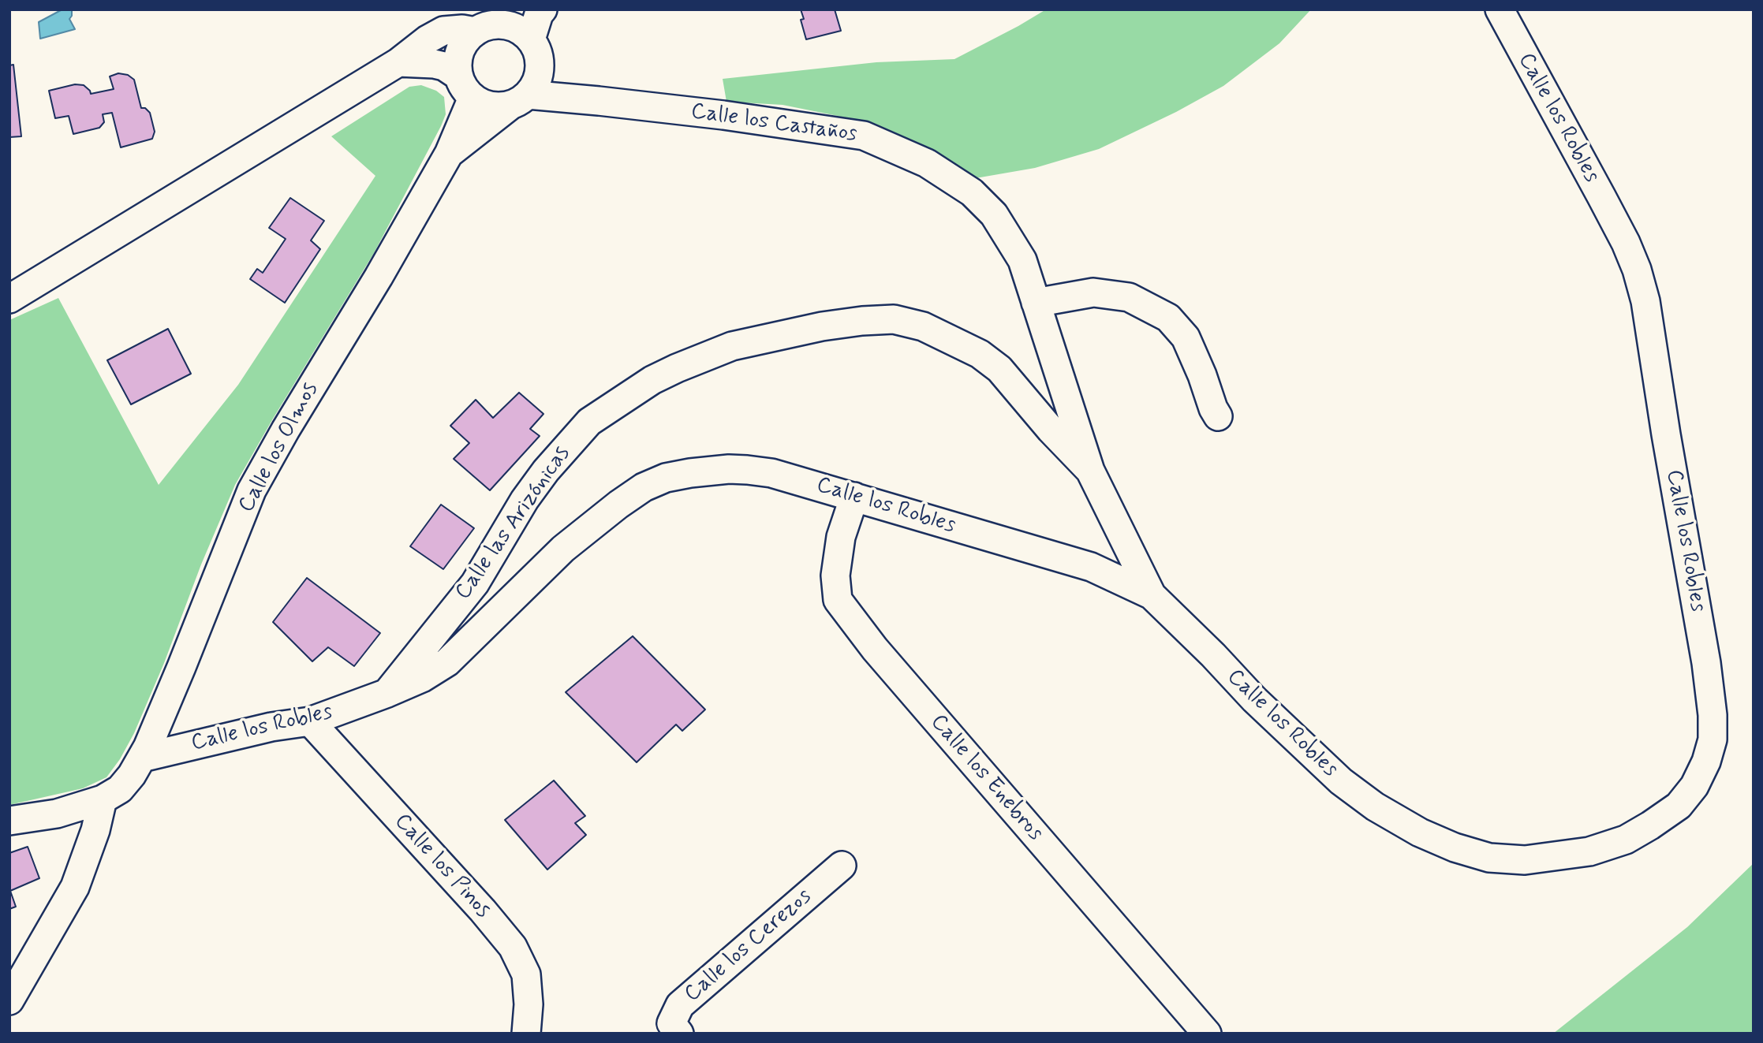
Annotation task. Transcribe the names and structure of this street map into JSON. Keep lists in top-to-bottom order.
{
  "streets": {
    "street": [
      "Calle los Robles",
      "Calle los Castaños",
      "Calle los Olmos",
      "Calle las Arizónicas",
      "Calle los Enebros",
      "Calle los Pinos",
      "Calle los Cerezos"
    ]
  },
  "crossings": [
    ["Calle los Robles", "Calle los Castaños"],
    ["Calle los Robles", "Calle los Olmos"],
    ["Calle los Robles", "Calle las Arizónicas"],
    ["Calle los Robles", "Calle los Enebros"],
    ["Calle los Robles", "Calle los Pinos"],
    ["Calle los Castaños", "Calle los Olmos"],
    ["Calle los Castaños", "Calle las Arizónicas"]
  ]
}
